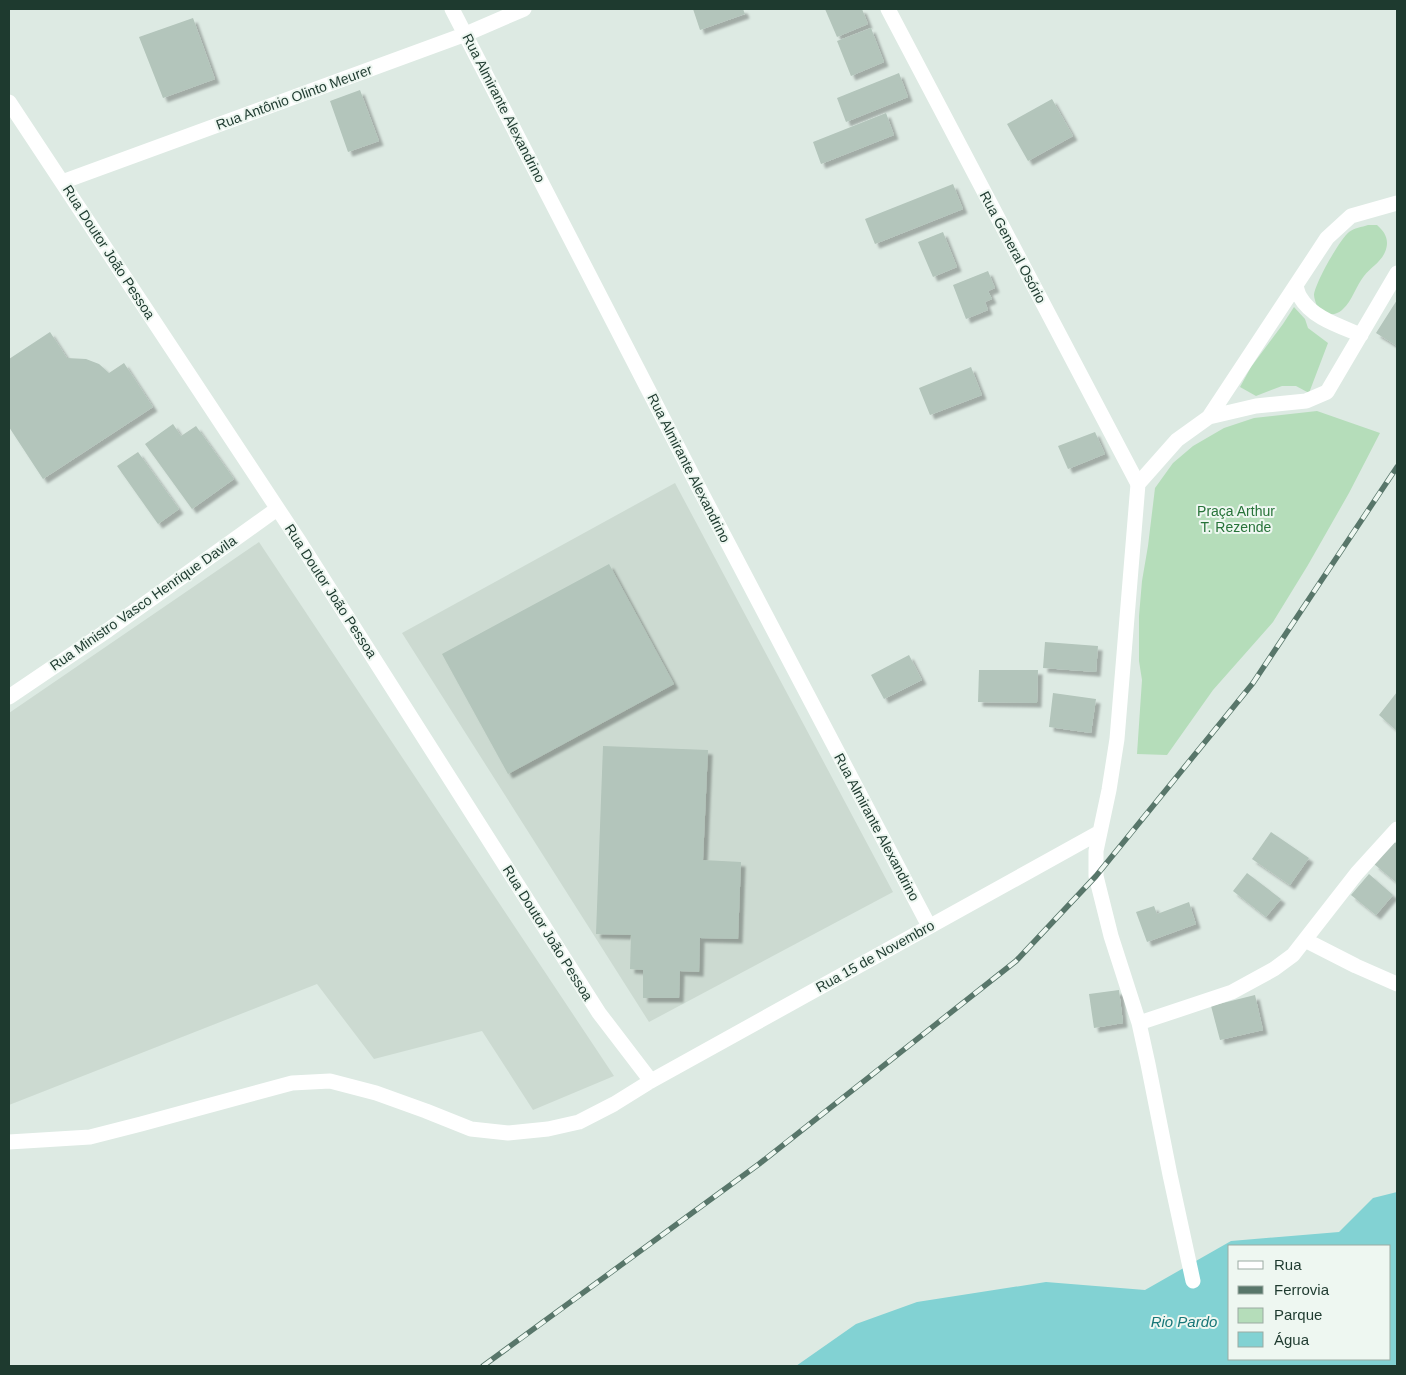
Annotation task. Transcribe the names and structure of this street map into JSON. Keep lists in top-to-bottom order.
{
  "streets": {
    "street": [
      "Rua Antônio Olinto Meurer",
      "Rua Almirante Alexandrino",
      "Rua General Osório",
      "Rua Doutor João Pessoa",
      "Rua Ministro Vasco Henrique Davila",
      "Rua 15 de Novembro"
    ]
  },
  "crossings": [
    ["Rua Antônio Olinto Meurer", "Rua Almirante Alexandrino"],
    ["Rua Antônio Olinto Meurer", "Rua Doutor João Pessoa"],
    ["Rua Almirante Alexandrino", "Rua 15 de Novembro"],
    ["Rua Doutor João Pessoa", "Rua Ministro Vasco Henrique Davila"],
    ["Rua Doutor João Pessoa", "Rua 15 de Novembro"]
  ],
  "water": ["Rio Pardo"],
  "parks": ["Praça Arthur T. Rezende"],
  "legend": [
    "Rua",
    "Ferrovia",
    "Parque",
    "Água"
  ]
}
